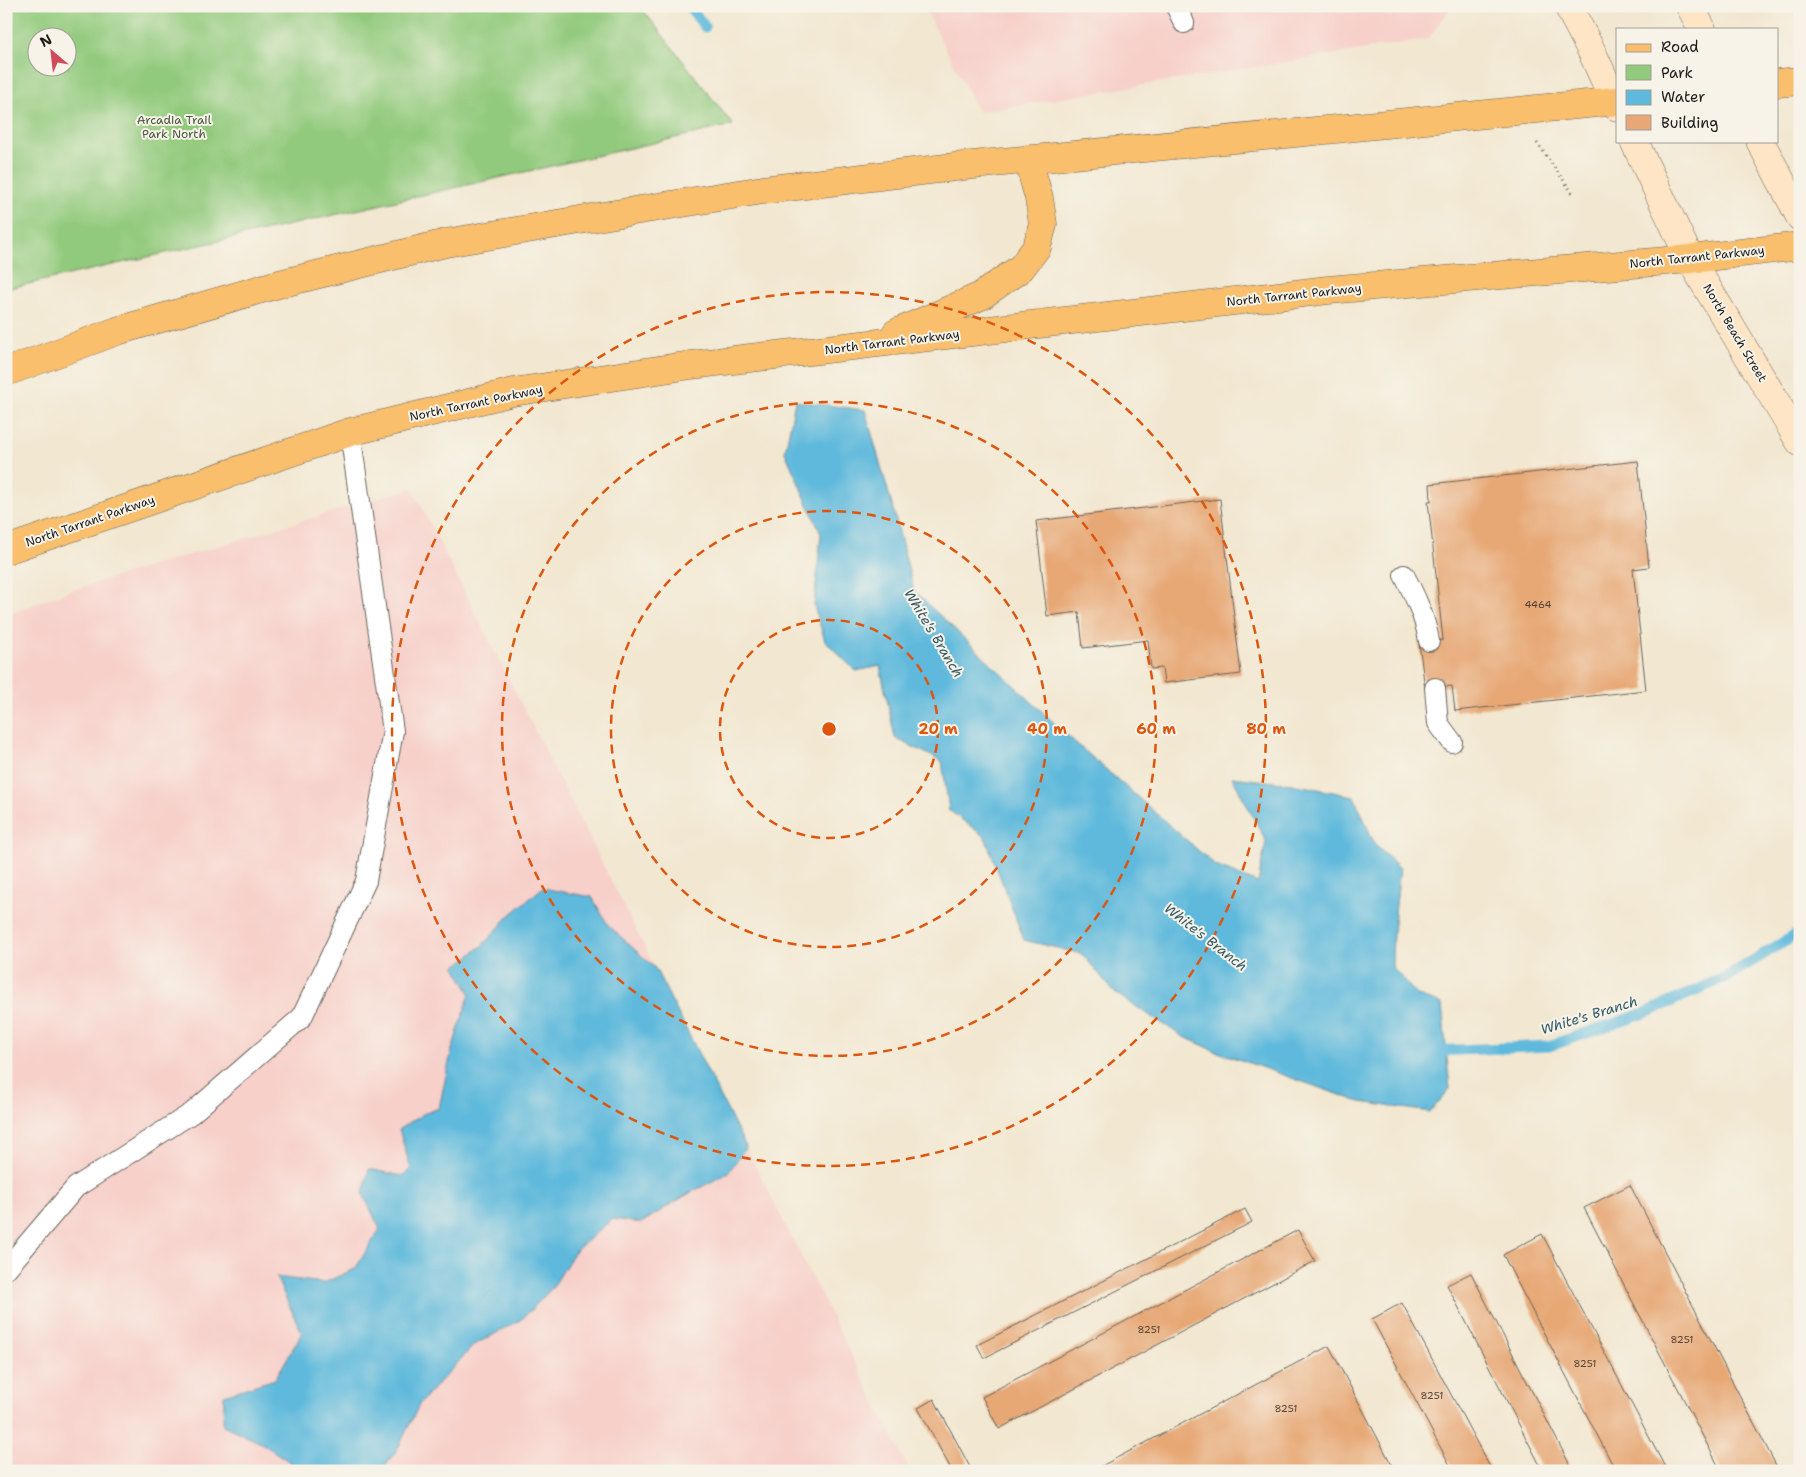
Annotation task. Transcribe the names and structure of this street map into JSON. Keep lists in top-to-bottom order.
{
  "streets": {
    "main road": ["North Tarrant Parkway", "North Beach Street"]
  },
  "crossings": [
    ["North Tarrant Parkway", "North Beach Street"]
  ],
  "water": ["White's Branch"],
  "parks": ["Arcadia Trail Park North"],
  "house_numbers": [
    "4464",
    "8251",
    "8251",
    "8251",
    "8251",
    "8251"
  ],
  "legend": [
    "Road",
    "Park",
    "Water",
    "Building"
  ],
  "north": "top left",
  "rings": [
    "20 m",
    "40 m",
    "60 m",
    "80 m"
  ]
}
